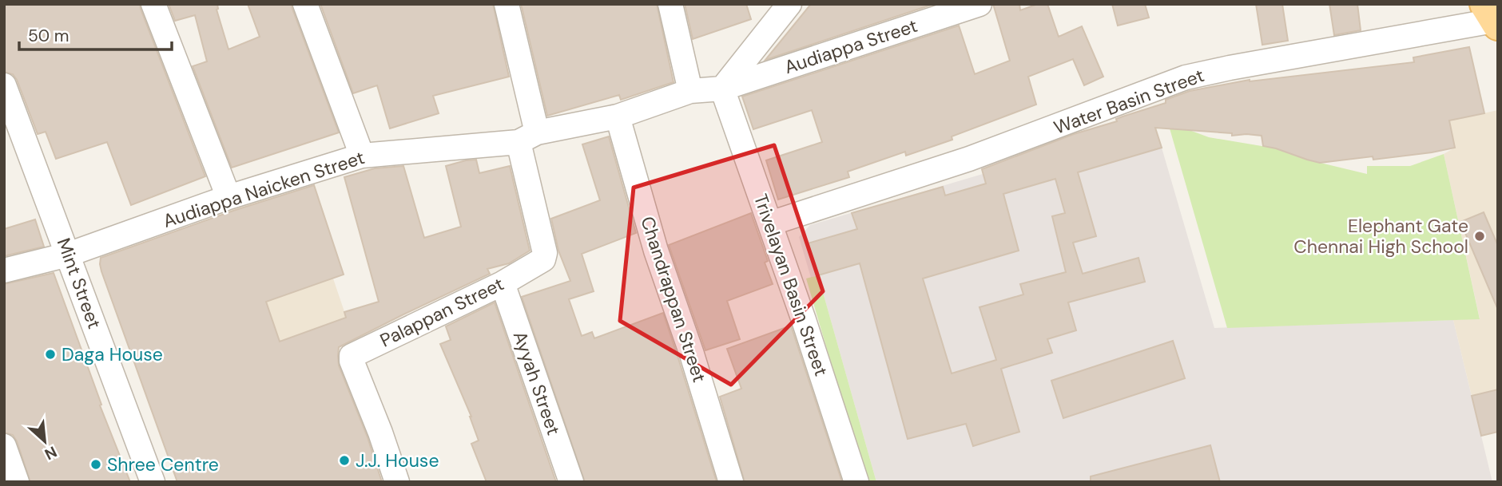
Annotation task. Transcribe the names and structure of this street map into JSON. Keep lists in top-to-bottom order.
{
  "streets": {
    "street": [
      "Audiappa Street",
      "Water Basin Street",
      "Audiappa Naicken Street",
      "Mint Street",
      "Trivelayan Basin Street",
      "Chandrappan Street",
      "Palappan Street",
      "Ayyah Street"
    ]
  },
  "crossings": [
    ["Audiappa Street", "Audiappa Naicken Street"],
    ["Audiappa Street", "Trivelayan Basin Street"],
    ["Water Basin Street", "Trivelayan Basin Street"],
    ["Audiappa Naicken Street", "Mint Street"],
    ["Audiappa Naicken Street", "Trivelayan Basin Street"],
    ["Audiappa Naicken Street", "Chandrappan Street"],
    ["Audiappa Naicken Street", "Palappan Street"],
    ["Palappan Street", "Ayyah Street"]
  ],
  "places": [
    "Elephant Gate Chennai High School",
    "Daga House",
    "J.J. House",
    "Shree Centre"
  ],
  "scale_bar": "50 m",
  "north": "bottom right"
}
